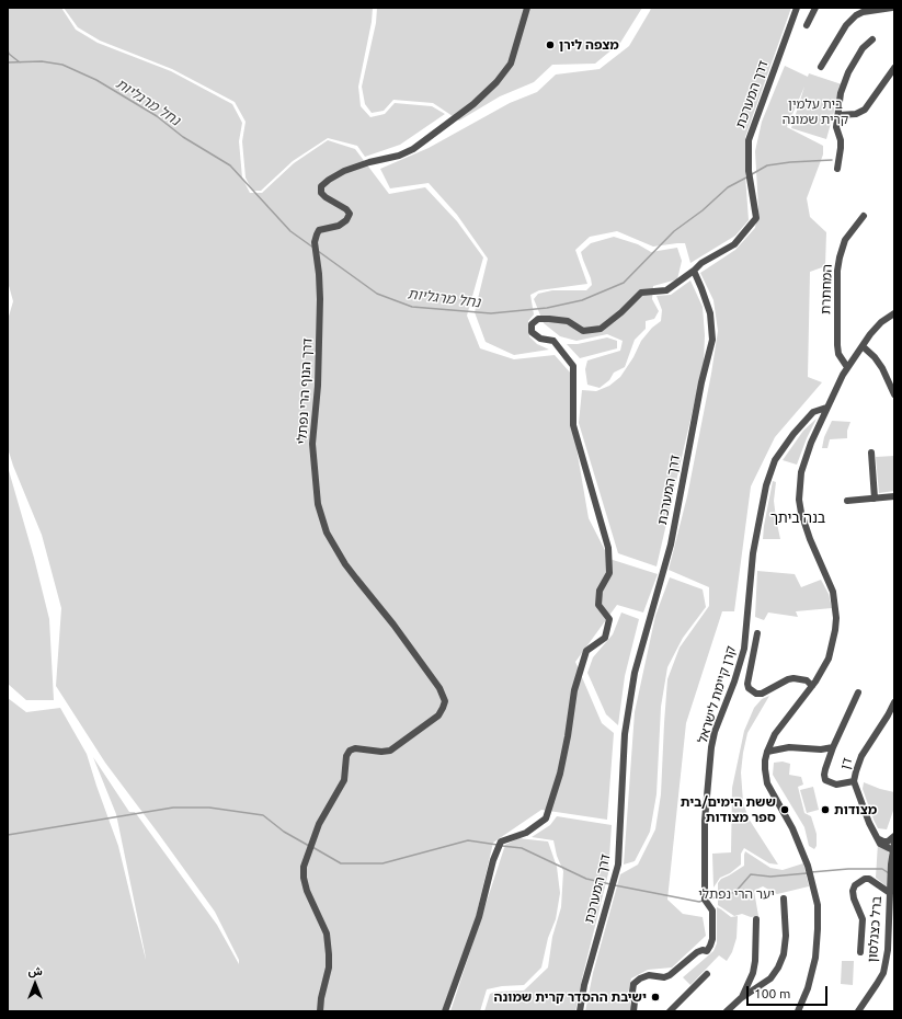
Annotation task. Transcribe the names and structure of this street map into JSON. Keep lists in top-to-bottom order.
{
  "streets": {
    "street": [
      "דרך המערכת",
      "המחתרת",
      "דרך הנוף הרי נפתלי",
      "קרן קיימת לישראל",
      "דן",
      "ברל כצנלסון"
    ]
  },
  "crossings": [
    ["דן", "ברל כצנלסון"]
  ],
  "districts": ["בנה ביתך"],
  "water": ["נחל מרגליות"],
  "parks": ["בית עלמין קרית שמונה", "יער הרי נפתלי"],
  "places": [
    "מצפה לירן",
    "ששת הימים/בית ספר מצודות",
    "מצודות",
    "ישיבת ההסדר קרית שמונה"
  ],
  "scale_bar": "100 m",
  "north": "top"
}
